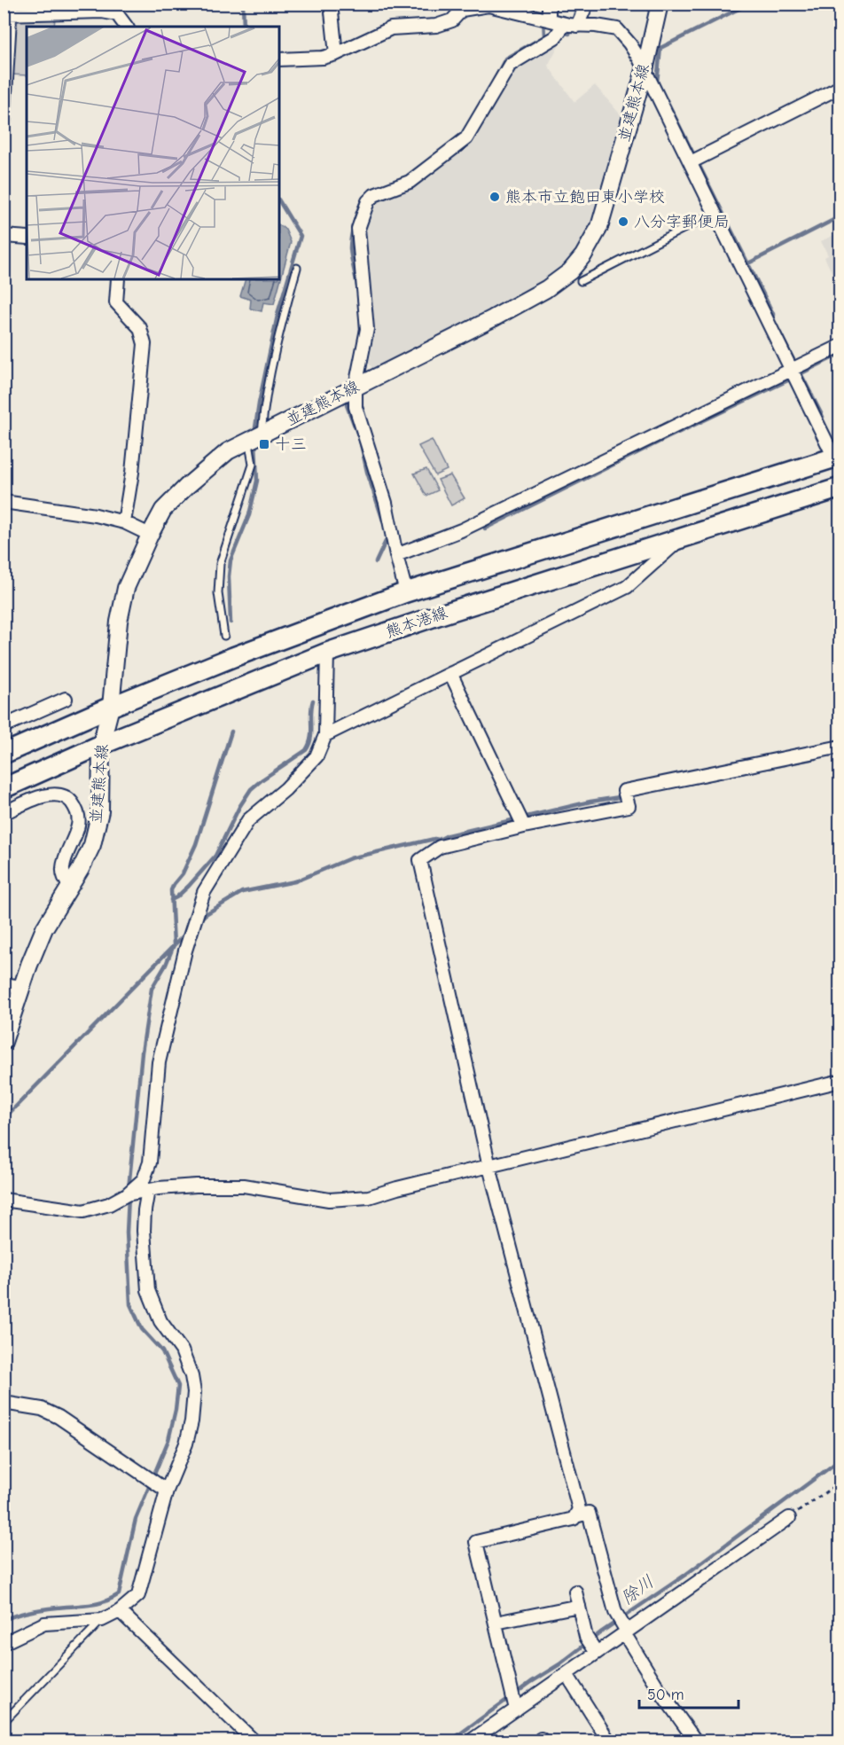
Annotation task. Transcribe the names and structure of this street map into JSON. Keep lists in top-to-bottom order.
{
  "streets": {
    "main road": ["並建熊本線", "熊本港線"]
  },
  "crossings": [
    ["並建熊本線", "熊本港線"]
  ],
  "water": ["除川"],
  "places": {
    "other": ["熊本市立飽田東小学校", "八分字郵便局"],
    "transit": ["十三"]
  },
  "scale_bar": "50 m"
}
